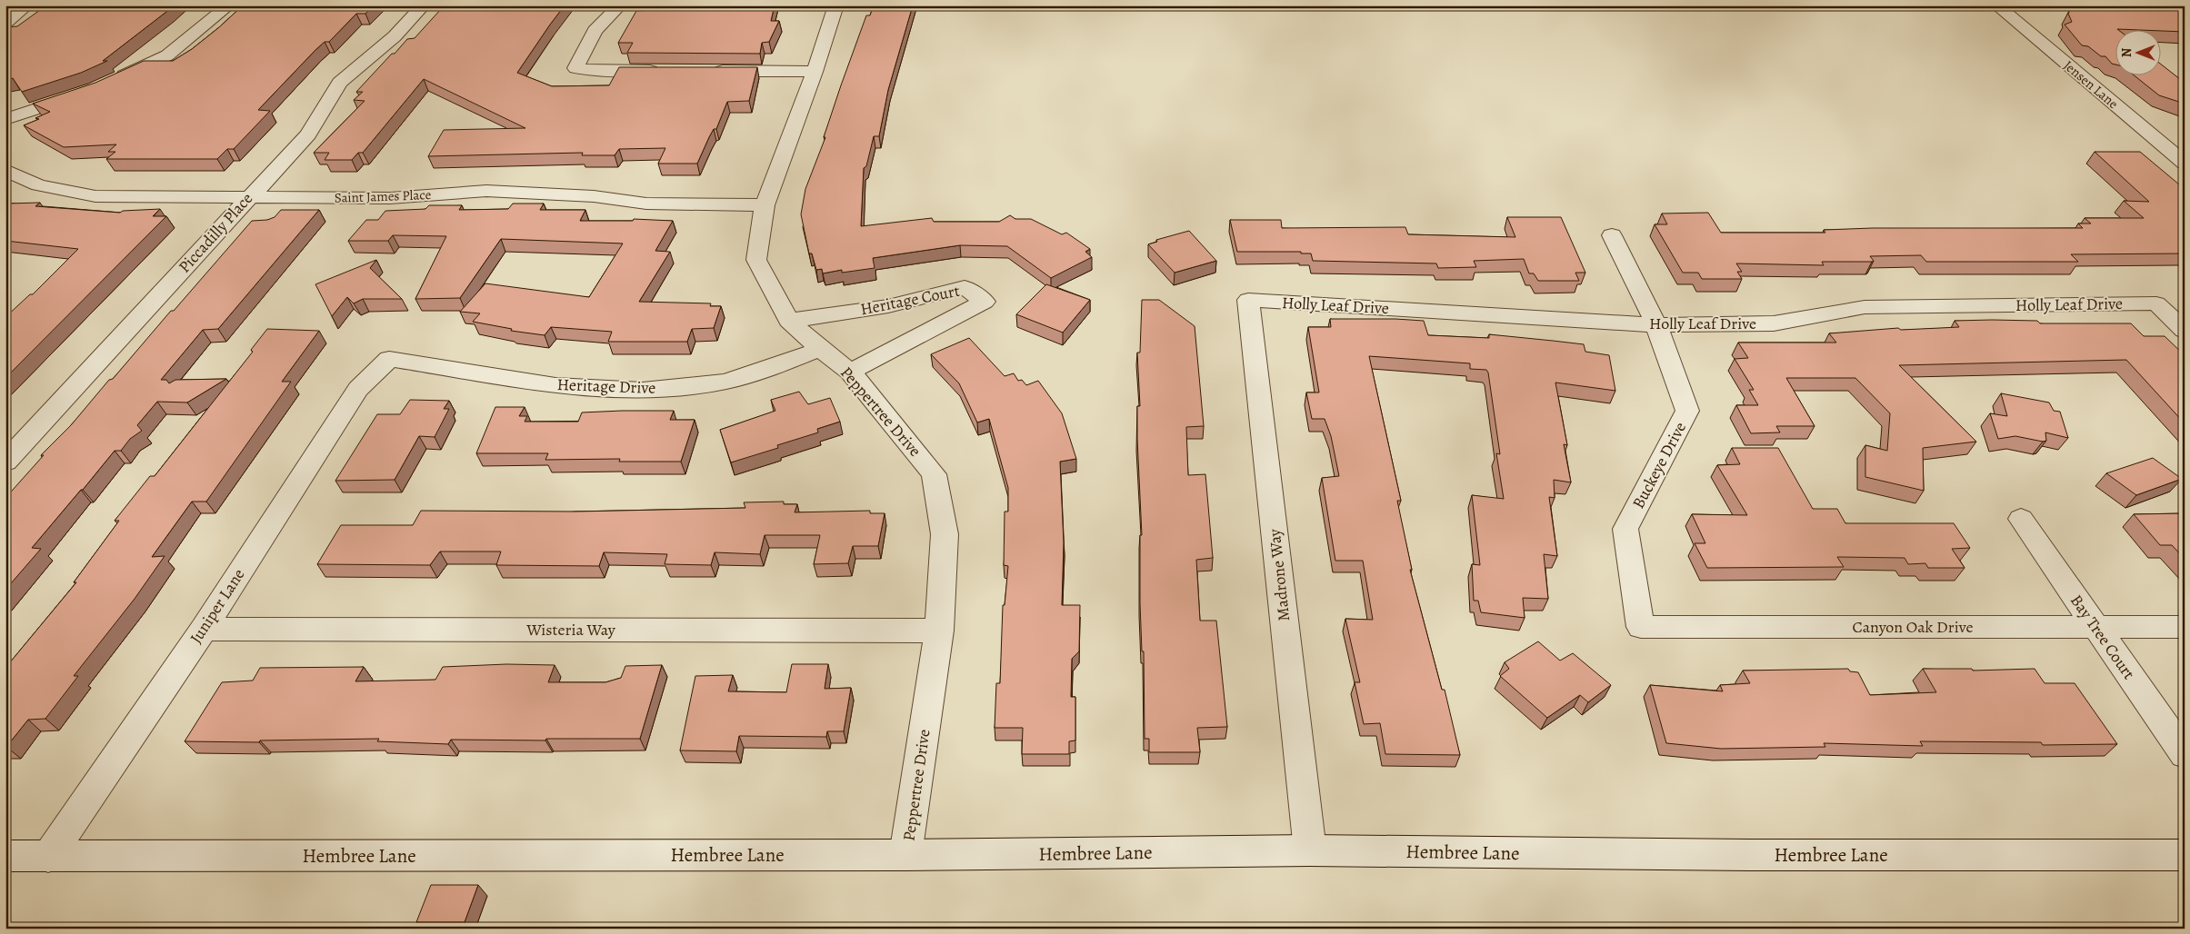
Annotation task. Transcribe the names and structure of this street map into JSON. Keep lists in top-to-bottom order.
{
  "streets": {
    "street": [
      "Jensen Lane",
      "Saint James Place",
      "Piccadilly Place",
      "Heritage Court",
      "Holly Leaf Drive",
      "Heritage Drive",
      "Peppertree Drive",
      "Buckeye Drive",
      "Madrone Way",
      "Juniper Lane",
      "Canyon Oak Drive",
      "Wisteria Way",
      "Bay Tree Court",
      "Hembree Lane"
    ]
  },
  "crossings": [
    ["Saint James Place", "Piccadilly Place"],
    ["Saint James Place", "Peppertree Drive"],
    ["Heritage Court", "Peppertree Drive"],
    ["Holly Leaf Drive", "Buckeye Drive"],
    ["Holly Leaf Drive", "Madrone Way"],
    ["Heritage Drive", "Peppertree Drive"],
    ["Heritage Drive", "Juniper Lane"],
    ["Peppertree Drive", "Wisteria Way"],
    ["Peppertree Drive", "Hembree Lane"],
    ["Buckeye Drive", "Canyon Oak Drive"],
    ["Madrone Way", "Hembree Lane"],
    ["Juniper Lane", "Wisteria Way"],
    ["Juniper Lane", "Hembree Lane"],
    ["Canyon Oak Drive", "Bay Tree Court"]
  ],
  "north": "left"
}
